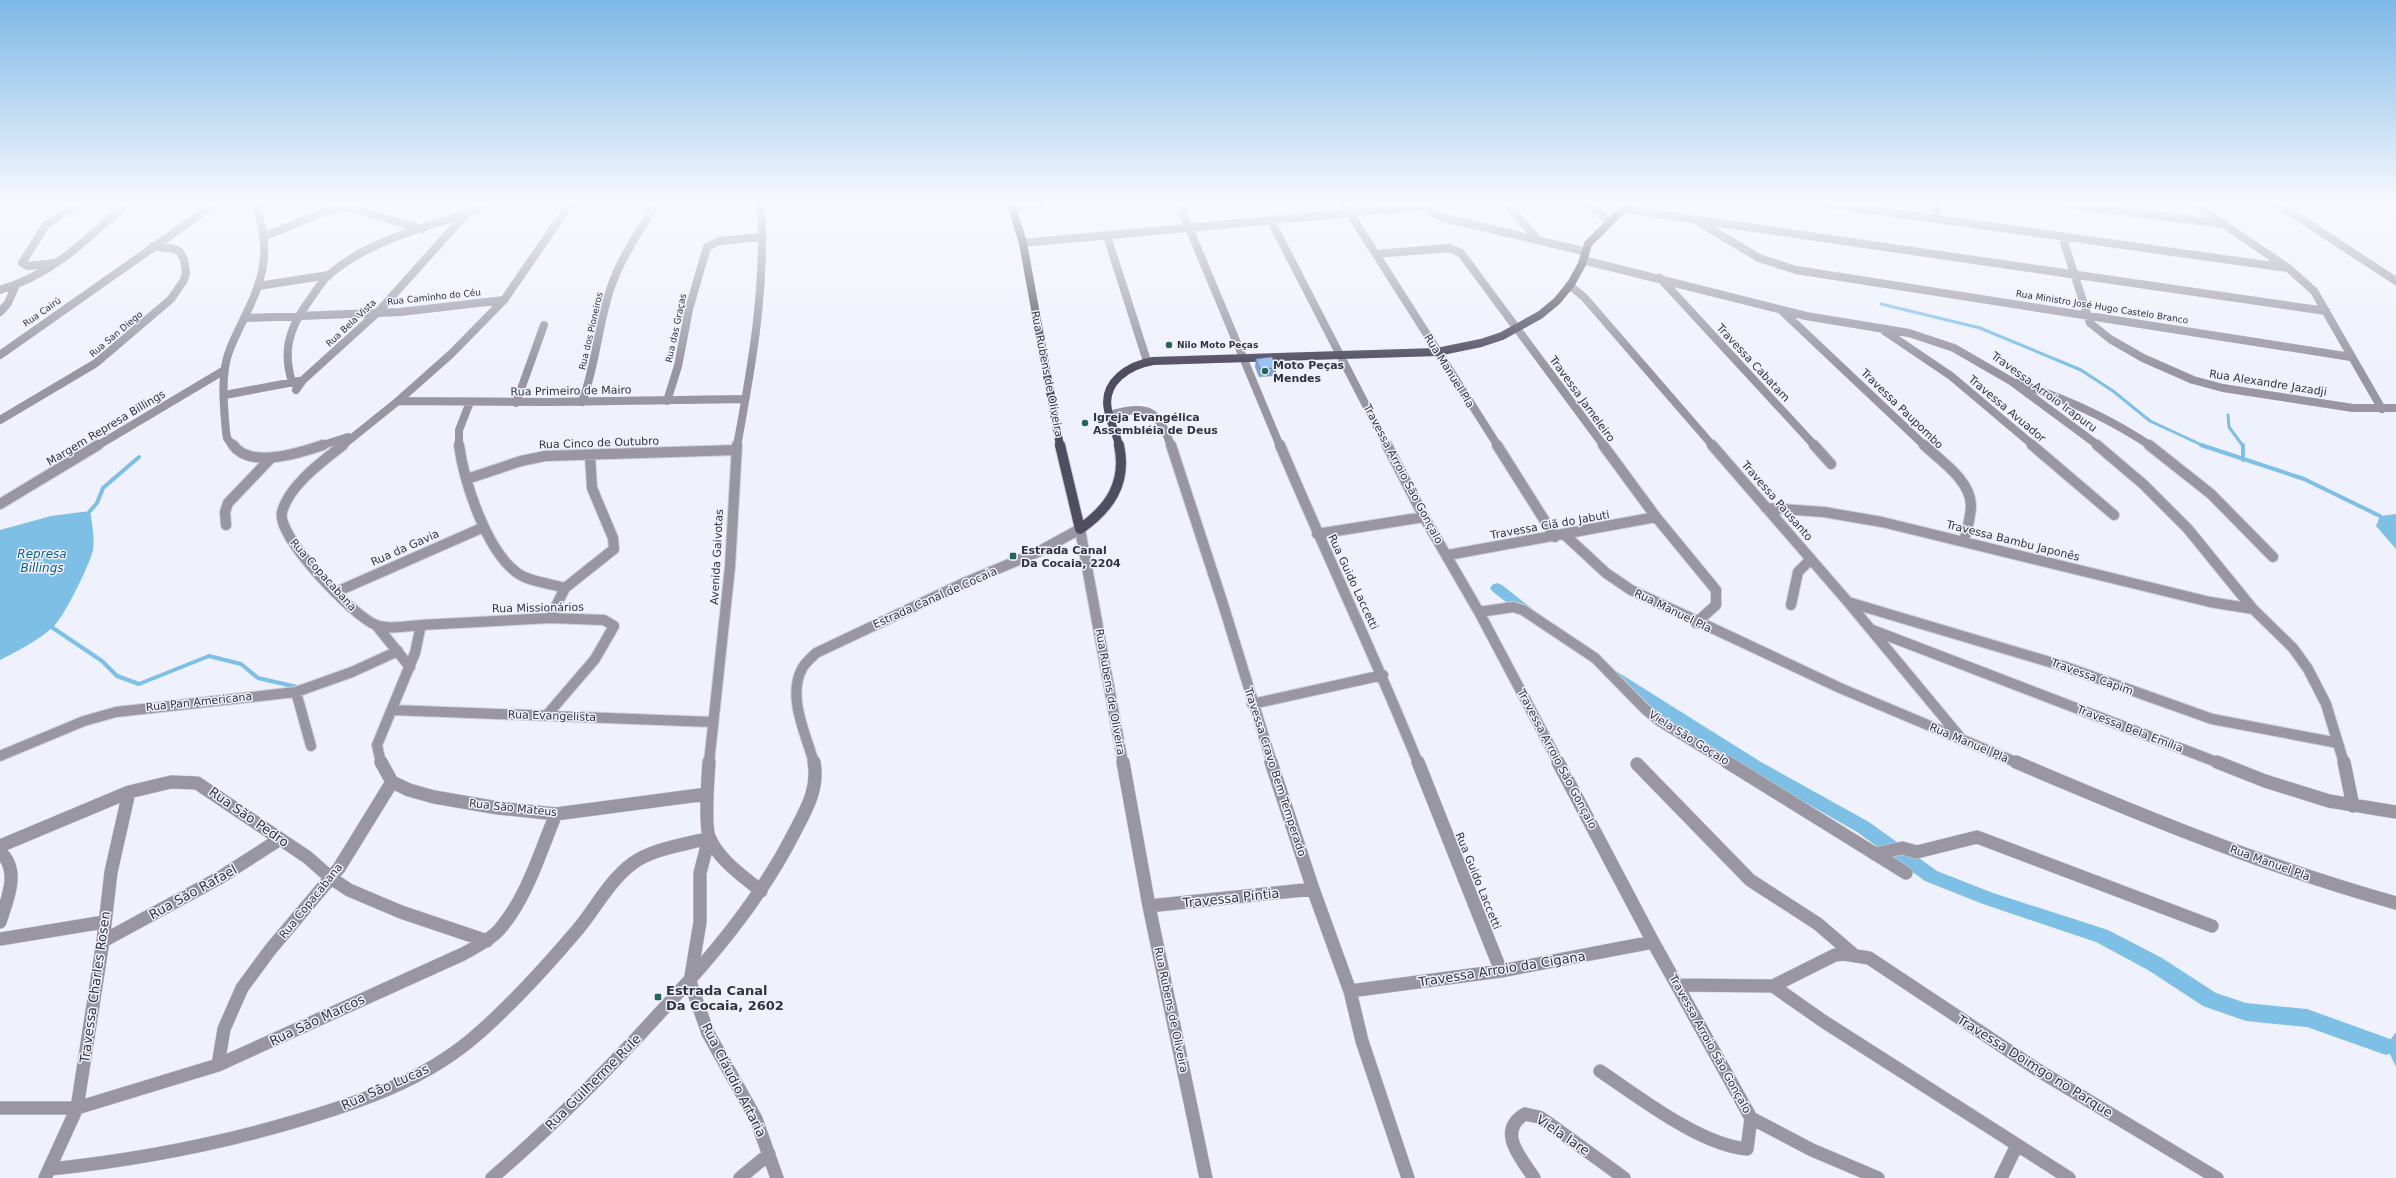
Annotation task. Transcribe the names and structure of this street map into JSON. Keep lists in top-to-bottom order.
{
  "streets": {
    "main road": ["Rua Rubens de Oliveira", "Estrada Canal de Cocaia"],
    "street": [
      "Rua Caminho do Céu",
      "Rua Ministro José Hugo Castelo Branco",
      "Rua Cairú",
      "Rua Bela Vista",
      "Rua das Graças",
      "Rua dos Pioneiros",
      "Rua San Diego",
      "Travessa Cabatam",
      "Rua Manuel Pla",
      "Rua Alexandre Jazadji",
      "Rua Primeiro de Mairo",
      "Travessa Arroio Irapuru",
      "Travessa Jameleiro",
      "Travessa Paupombo",
      "Travessa Avuador",
      "Margem Represa Billings",
      "Rua Cinco de Outubro",
      "Travessa Arroio São Gonçalo",
      "Travessa Pausanto",
      "Travessa Ciã do Jabuti",
      "Travessa Bambu Japonês",
      "Rua da Gavia",
      "Avenida Gaivotas",
      "Rua Copacabana",
      "Rua Guido Laccetti",
      "Rua Missionários",
      "Travessa Capim",
      "Rua Pan Americana",
      "Rua Evangelista",
      "Travessa Bela Emília",
      "Viela São Goçalo",
      "Travessa Cravo Bem Temperado",
      "Rua São Mateus",
      "Rua São Pedro",
      "Rua São Rafael",
      "Travessa Píntia",
      "Travessa Arroio da Cigana",
      "Travessa Charles Rosen",
      "Rua São Marcos",
      "Travessa Doimgo no Parque",
      "Rua Cláudio Artaria",
      "Rua Guilherme Rule",
      "Rua São Lucas",
      "Viela Iare"
    ]
  },
  "crossings": [
    ["Rua Caminho do Céu", "Rua Bela Vista"],
    ["Rua Caminho do Céu", "Rua Copacabana"],
    ["Rua Ministro José Hugo Castelo Branco", "Rua Alexandre Jazadji"],
    ["Rua das Graças", "Rua Primeiro de Mairo"],
    ["Rua dos Pioneiros", "Rua Primeiro de Mairo"],
    ["Travessa Cabatam", "Travessa Arroio Irapuru"],
    ["Rua Manuel Pla", "Travessa Jameleiro"],
    ["Rua Manuel Pla", "Travessa Pausanto"],
    ["Rua Manuel Pla", "Travessa Ciã do Jabuti"],
    ["Rua Manuel Pla", "Estrada Canal de Cocaia"],
    ["Rua Rubens de Oliveira", "Estrada Canal de Cocaia"],
    ["Rua Rubens de Oliveira", "Travessa Píntia"],
    ["Rua Primeiro de Mairo", "Avenida Gaivotas"],
    ["Rua Primeiro de Mairo", "Rua Copacabana"],
    ["Travessa Arroio Irapuru", "Travessa Paupombo"],
    ["Travessa Arroio Irapuru", "Travessa Avuador"],
    ["Travessa Arroio Irapuru", "Travessa Bambu Japonês"],
    ["Travessa Arroio Irapuru", "Travessa Capim"],
    ["Travessa Arroio Irapuru", "Travessa Bela Emília"],
    ["Travessa Jameleiro", "Travessa Ciã do Jabuti"],
    ["Travessa Jameleiro", "Estrada Canal de Cocaia"],
    ["Travessa Paupombo", "Travessa Bambu Japonês"],
    ["Rua Cinco de Outubro", "Avenida Gaivotas"],
    ["Travessa Arroio São Gonçalo", "Travessa Ciã do Jabuti"],
    ["Travessa Arroio São Gonçalo", "Estrada Canal de Cocaia"],
    ["Travessa Arroio São Gonçalo", "Viela São Goçalo"],
    ["Travessa Arroio São Gonçalo", "Travessa Arroio da Cigana"],
    ["Travessa Pausanto", "Travessa Bambu Japonês"],
    ["Travessa Pausanto", "Estrada Canal de Cocaia"],
    ["Travessa Pausanto", "Travessa Capim"],
    ["Travessa Pausanto", "Travessa Bela Emília"],
    ["Rua da Gavia", "Rua Copacabana"],
    ["Avenida Gaivotas", "Rua Evangelista"],
    ["Avenida Gaivotas", "Rua São Mateus"],
    ["Avenida Gaivotas", "Rua São Lucas"],
    ["Rua Copacabana", "Rua Missionários"],
    ["Rua Copacabana", "Rua São Mateus"],
    ["Rua Copacabana", "Rua São Pedro"],
    ["Rua Copacabana", "Rua São Marcos"],
    ["Rua Guido Laccetti", "Estrada Canal de Cocaia"],
    ["Rua Guido Laccetti", "Travessa Arroio da Cigana"],
    ["Estrada Canal de Cocaia", "Travessa Cravo Bem Temperado"],
    ["Estrada Canal de Cocaia", "Rua Cláudio Artaria"],
    ["Estrada Canal de Cocaia", "Rua Guilherme Rule"],
    ["Rua Missionários", "Rua Evangelista"],
    ["Travessa Cravo Bem Temperado", "Travessa Píntia"],
    ["Travessa Cravo Bem Temperado", "Travessa Arroio da Cigana"],
    ["Rua São Mateus", "Rua São Marcos"],
    ["Rua São Pedro", "Rua São Rafael"],
    ["Rua São Pedro", "Travessa Charles Rosen"],
    ["Rua São Pedro", "Rua São Marcos"],
    ["Rua São Rafael", "Travessa Charles Rosen"],
    ["Travessa Charles Rosen", "Rua São Marcos"],
    ["Travessa Charles Rosen", "Rua São Lucas"],
    ["Rua Cláudio Artaria", "Rua Guilherme Rule"]
  ],
  "water": ["Represa Billings"],
  "places": {
    "other": ["Nilo Moto Peças", "Moto Peças Mendes", "Igreja Evangélica Assembléia de Deus"],
    "transit": ["Estrada Canal Da Cocaia, 2204", "Estrada Canal Da Cocaia, 2602"]
  }
}
